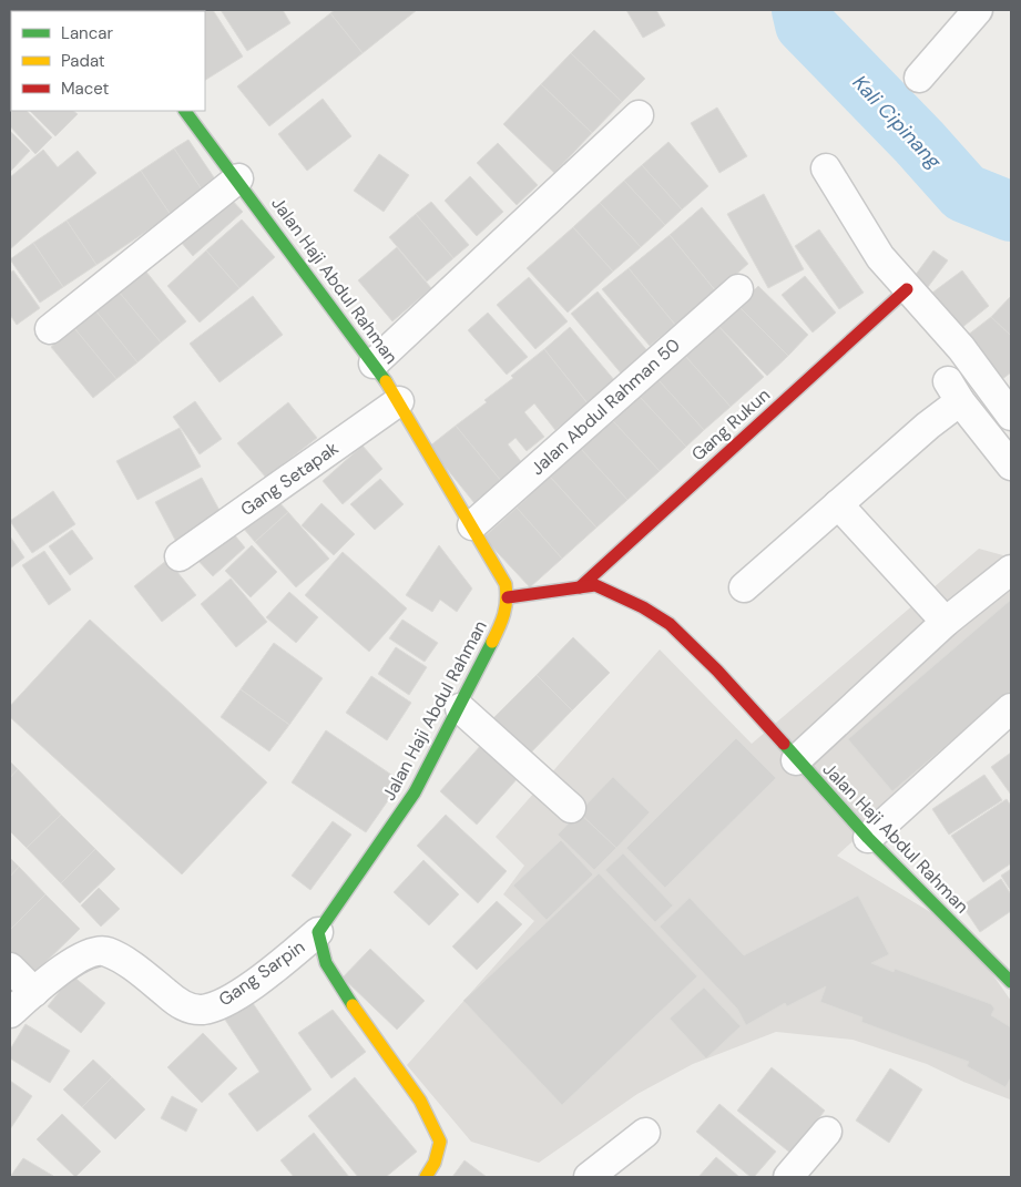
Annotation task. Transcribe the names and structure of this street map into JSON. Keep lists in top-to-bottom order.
{
  "streets": {
    "street": [
      "Jalan Haji Abdul Rahman",
      "Jalan Abdul Rahman 50",
      "Gang Rukun",
      "Gang Setapak",
      "Gang Sarpin"
    ]
  },
  "crossings": [
    ["Jalan Haji Abdul Rahman", "Jalan Abdul Rahman 50"],
    ["Jalan Haji Abdul Rahman", "Gang Rukun"],
    ["Jalan Haji Abdul Rahman", "Gang Setapak"],
    ["Jalan Haji Abdul Rahman", "Gang Sarpin"]
  ],
  "water": ["Kali Cipinang"],
  "legend": ["Lancar", "Padat", "Macet"]
}
